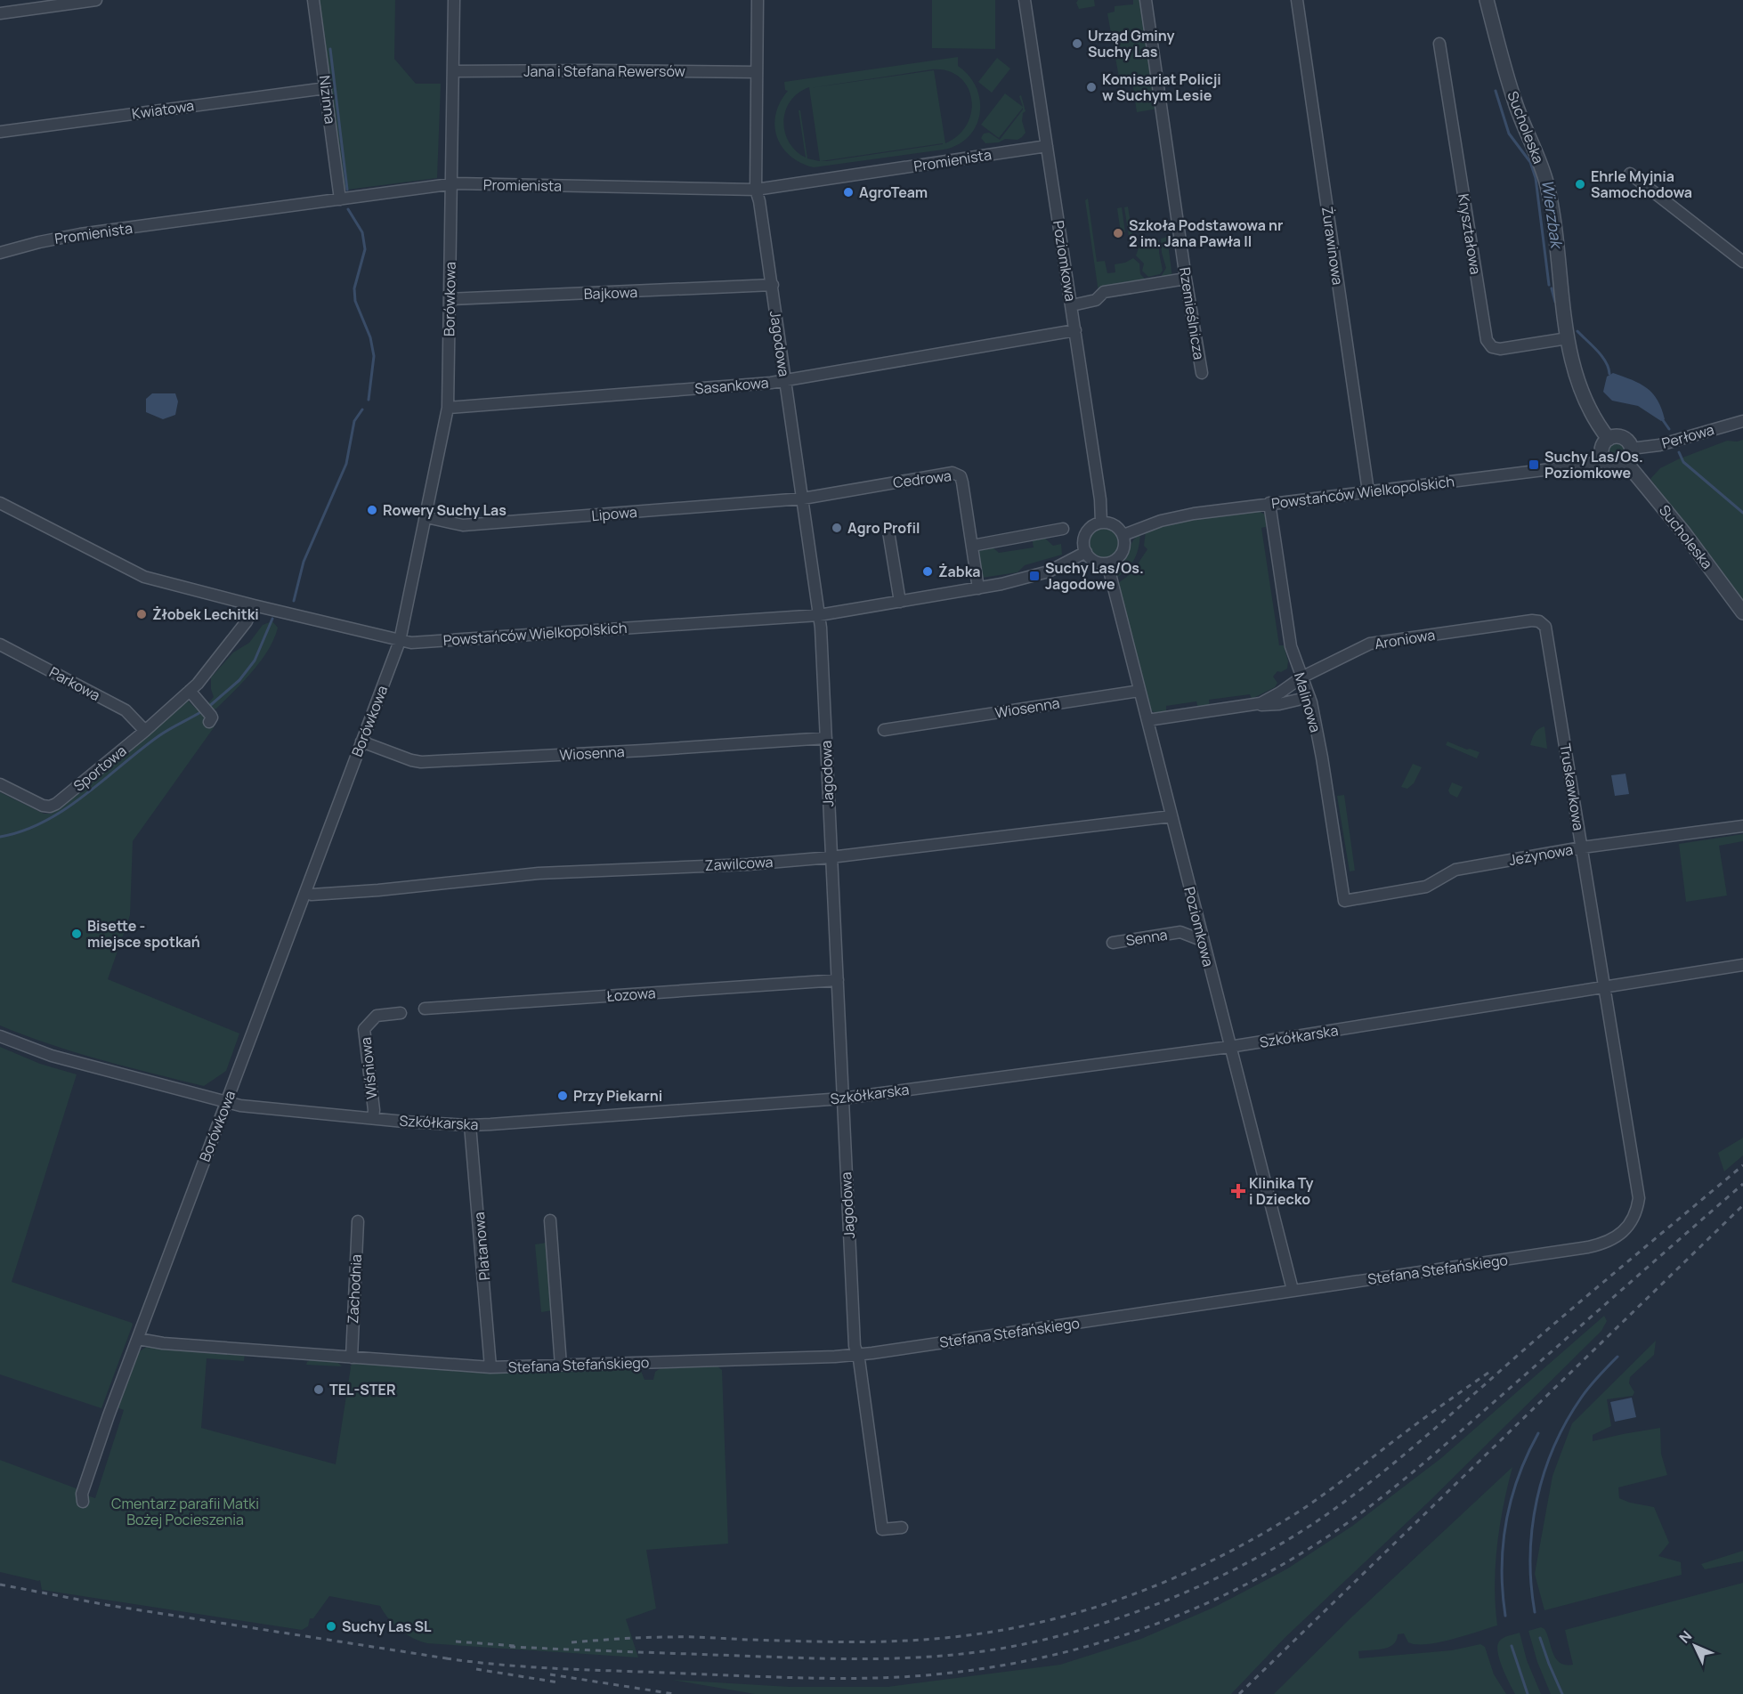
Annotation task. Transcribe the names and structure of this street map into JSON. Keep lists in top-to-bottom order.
{
  "streets": {
    "street": [
      "Jana i Stefana Rewersów",
      "Nizinna",
      "Kwiatowa",
      "Sucholeska",
      "Promienista",
      "Kryształowa",
      "Żurawinowa",
      "Poziomkowa",
      "Bajkowa",
      "Borówkowa",
      "Rzemieślnicza",
      "Jagodowa",
      "Sasankowa",
      "Perłowa",
      "Cedrowa",
      "Powstańców Wielkopolskich",
      "Lipowa",
      "Aroniowa",
      "Parkowa",
      "Malinowa",
      "Wiosenna",
      "Sportowa",
      "Truskawkowa",
      "Jeżynowa",
      "Zawilcowa",
      "Senna",
      "Łozowa",
      "Szkółkarska",
      "Wiśniowa",
      "Platanowa",
      "Stefana Stefańskiego",
      "Zachodnia"
    ]
  },
  "crossings": [
    ["Jana i Stefana Rewersów", "Borówkowa"],
    ["Jana i Stefana Rewersów", "Jagodowa"],
    ["Nizinna", "Kwiatowa"],
    ["Nizinna", "Promienista"],
    ["Sucholeska", "Kryształowa"],
    ["Sucholeska", "Perłowa"],
    ["Sucholeska", "Powstańców Wielkopolskich"],
    ["Promienista", "Poziomkowa"],
    ["Promienista", "Borówkowa"],
    ["Promienista", "Jagodowa"],
    ["Żurawinowa", "Powstańców Wielkopolskich"],
    ["Poziomkowa", "Sasankowa"],
    ["Poziomkowa", "Powstańców Wielkopolskich"],
    ["Poziomkowa", "Aroniowa"],
    ["Poziomkowa", "Wiosenna"],
    ["Poziomkowa", "Zawilcowa"],
    ["Poziomkowa", "Senna"],
    ["Poziomkowa", "Szkółkarska"],
    ["Poziomkowa", "Stefana Stefańskiego"],
    ["Bajkowa", "Borówkowa"],
    ["Bajkowa", "Jagodowa"],
    ["Borówkowa", "Sasankowa"],
    ["Borówkowa", "Powstańców Wielkopolskich"],
    ["Borówkowa", "Lipowa"],
    ["Borówkowa", "Wiosenna"],
    ["Borówkowa", "Zawilcowa"],
    ["Borówkowa", "Szkółkarska"],
    ["Borówkowa", "Stefana Stefańskiego"],
    ["Jagodowa", "Sasankowa"],
    ["Jagodowa", "Cedrowa"],
    ["Jagodowa", "Powstańców Wielkopolskich"],
    ["Jagodowa", "Lipowa"],
    ["Jagodowa", "Wiosenna"],
    ["Jagodowa", "Zawilcowa"],
    ["Jagodowa", "Łozowa"],
    ["Jagodowa", "Szkółkarska"],
    ["Jagodowa", "Stefana Stefańskiego"],
    ["Perłowa", "Powstańców Wielkopolskich"],
    ["Cedrowa", "Powstańców Wielkopolskich"],
    ["Cedrowa", "Lipowa"],
    ["Powstańców Wielkopolskich", "Malinowa"],
    ["Powstańców Wielkopolskich", "Sportowa"],
    ["Aroniowa", "Malinowa"],
    ["Aroniowa", "Truskawkowa"],
    ["Parkowa", "Sportowa"],
    ["Malinowa", "Jeżynowa"],
    ["Truskawkowa", "Jeżynowa"],
    ["Truskawkowa", "Szkółkarska"],
    ["Truskawkowa", "Stefana Stefańskiego"],
    ["Szkółkarska", "Wiśniowa"],
    ["Szkółkarska", "Platanowa"],
    ["Szkółkarska", "Stefana Stefańskiego"],
    ["Platanowa", "Stefana Stefańskiego"],
    ["Stefana Stefańskiego", "Zachodnia"]
  ],
  "water": ["Wierzbak"],
  "parks": ["Cmentarz parafii Matki Bożej Pocieszenia"],
  "places": {
    "other": [
      "Urząd Gminy Suchy Las",
      "Komisariat Policji w Suchym Lesie",
      "Ehrle Myjnia Samochodowa",
      "AgroTeam",
      "Szkoła Podstawowa nr 2 im. Jana Pawła II",
      "Rowery Suchy Las",
      "Agro Profil",
      "Żabka",
      "Żłobek Lechitki",
      "Bisette - miejsce spotkań",
      "Przy Piekarni",
      "TEL-STER",
      "Suchy Las SL"
    ],
    "transit": ["Suchy Las/Os. Poziomkowe", "Suchy Las/Os. Jagodowe"],
    "health": ["Klinika Ty i Dziecko"]
  },
  "north": "top left"
}
